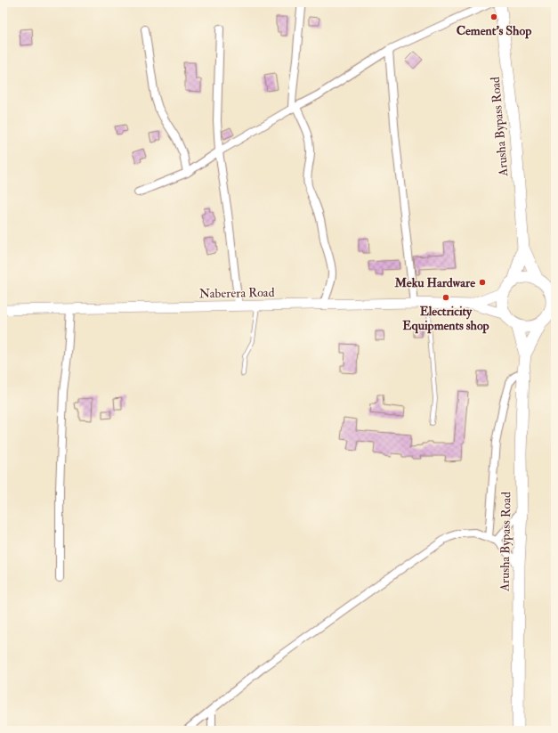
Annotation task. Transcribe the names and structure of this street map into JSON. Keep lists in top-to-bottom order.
{
  "streets": {
    "main road": ["Arusha Bypass Road"],
    "street": ["Naberera Road"]
  },
  "crossings": [
    ["Arusha Bypass Road", "Naberera Road"]
  ],
  "places": ["Cement's Shop", "Meku Hardware", "Electricity Equipments shop"]
}
